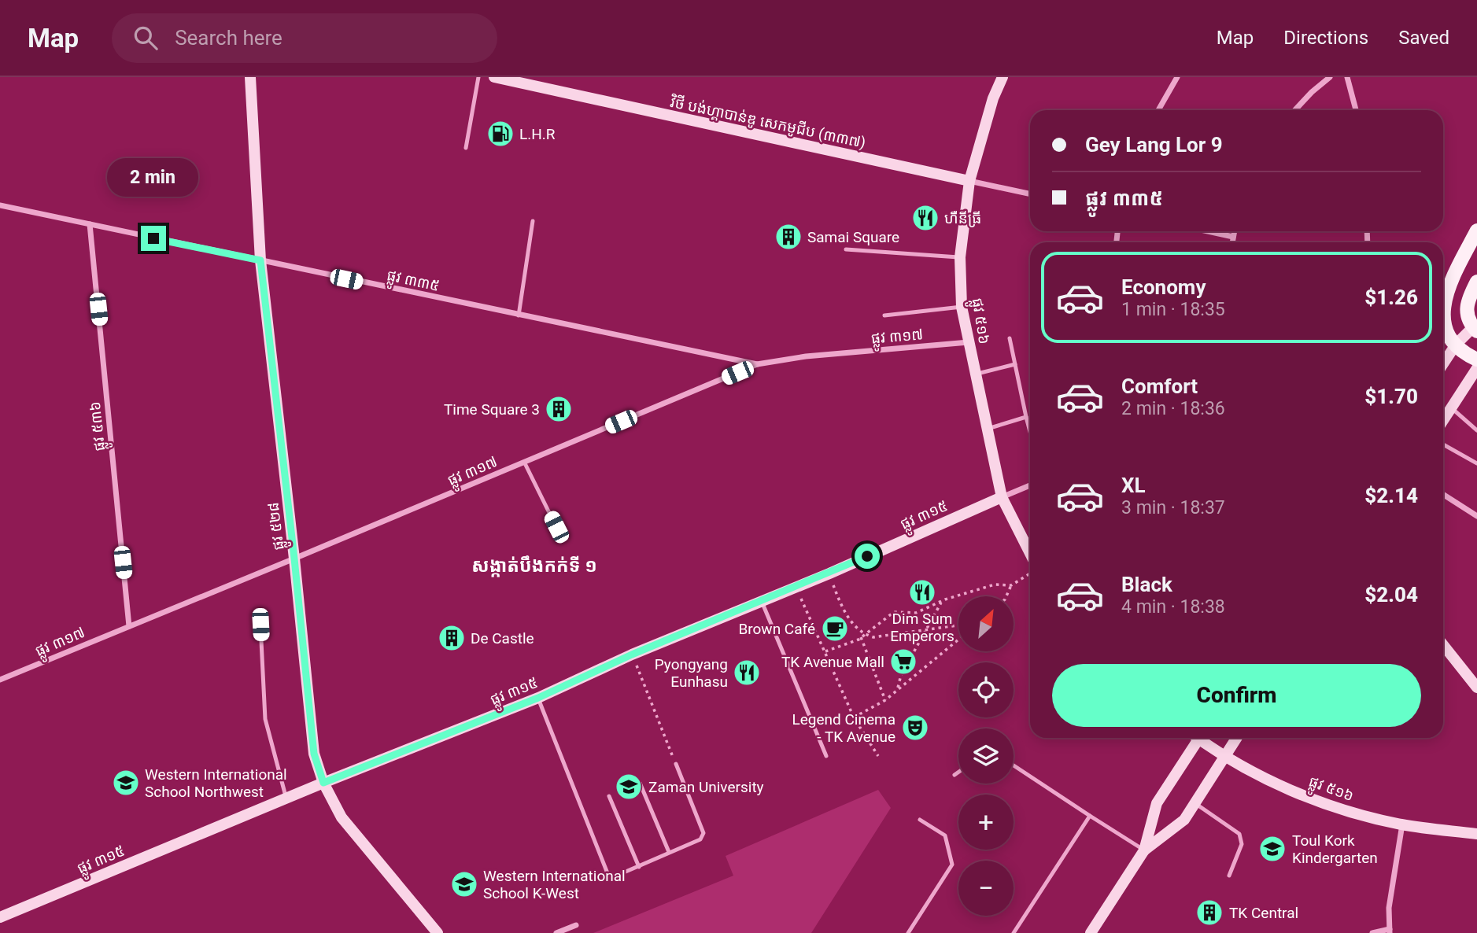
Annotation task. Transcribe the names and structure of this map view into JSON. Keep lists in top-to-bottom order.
{
  "streets": {
    "street": [
      "វិថី បង់ហ្គាបាន់ឌូ សេកមូជីប (៣៣៧)",
      "ផ្លូវ ៣៣៥",
      "ផ្លូវ ៥១៦",
      "ផ្លូវ ៣១៧",
      "ផ្លូវ ៥៣៦",
      "ផ្លូវ ៣១៥",
      "ផ្លូវ ៥២៨"
    ]
  },
  "crossings": [
    ["វិថី បង់ហ្គាបាន់ឌូ សេកមូជីប (៣៣៧)", "ផ្លូវ ៥១៦"],
    ["ផ្លូវ ៣៣៥", "ផ្លូវ ៣១៧"],
    ["ផ្លូវ ៣៣៥", "ផ្លូវ ៥៣៦"],
    ["ផ្លូវ ៣៣៥", "ផ្លូវ ៥២៨"],
    ["ផ្លូវ ៥១៦", "ផ្លូវ ៣១៧"],
    ["ផ្លូវ ៥១៦", "ផ្លូវ ៣១៥"],
    ["ផ្លូវ ៣១៧", "ផ្លូវ ៥៣៦"],
    ["ផ្លូវ ៣១៧", "ផ្លូវ ៥២៨"],
    ["ផ្លូវ ៣១៥", "ផ្លូវ ៥២៨"]
  ],
  "districts": ["សង្កាត់បឹងកក់ទី ១"],
  "places": {
    "fuel station": ["L.H.R"],
    "restaurant": ["ហឺនីធ្រី", "Dim Sum Emperors", "Pyongyang Eunhasu"],
    "building": [
      "Samai Square",
      "Time Square 3",
      "De Castle",
      "TK Central"
    ],
    "cafe": ["Brown Café"],
    "supermarket": ["TK Avenue Mall"],
    "theatre": ["Legend Cinema - TK Avenue"],
    "school or university": [
      "Western International School Northwest",
      "Zaman University",
      "Toul Kork Kindergarten",
      "Western International School K-West"
    ]
  },
  "north": "top right",
  "page": {
    "header": "Map",
    "search": "Search here",
    "nav": ["Map", "Directions", "Saved"],
    "banner": ["Gey Lang Lor 9", "ផ្លូវ ៣៣៥"],
    "bubble": "2 min",
    "list": [
      {
        "name": "Economy",
        "note": "1 min · 18:35",
        "value": "$1.26"
      },
      {
        "name": "Comfort",
        "note": "2 min · 18:36",
        "value": "$1.70"
      },
      {
        "name": "XL",
        "note": "3 min · 18:37",
        "value": "$2.14"
      },
      {
        "name": "Black",
        "note": "4 min · 18:38",
        "value": "$2.04"
      }
    ],
    "map_buttons": ["+", "−"],
    "buttons": "Confirm"
  }
}
